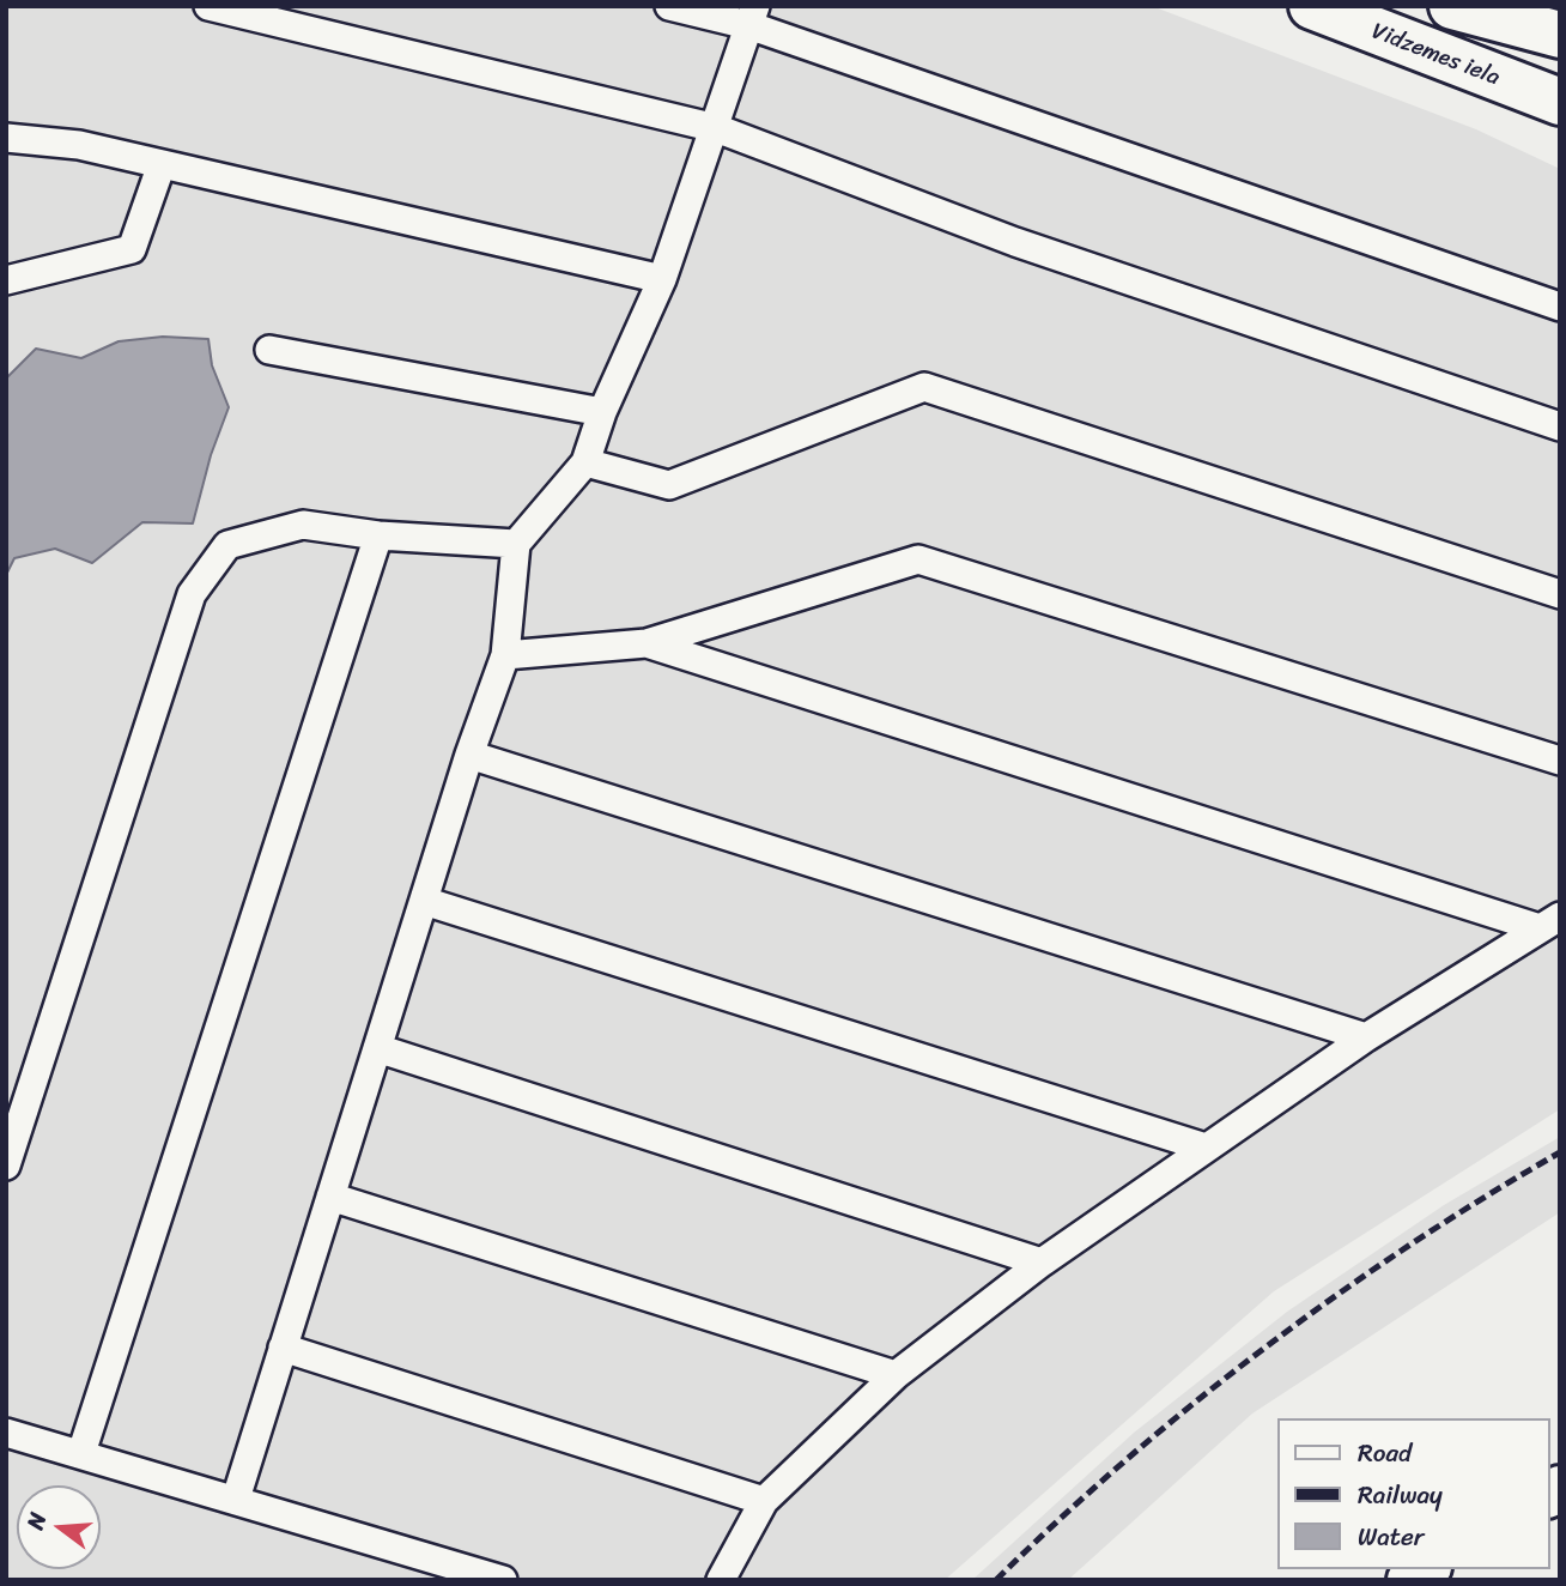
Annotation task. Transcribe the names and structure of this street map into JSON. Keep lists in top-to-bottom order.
{
  "streets": {
    "street": ["Vidzemes iela"]
  },
  "legend": ["Road", "Railway", "Water"],
  "north": "left"
}
